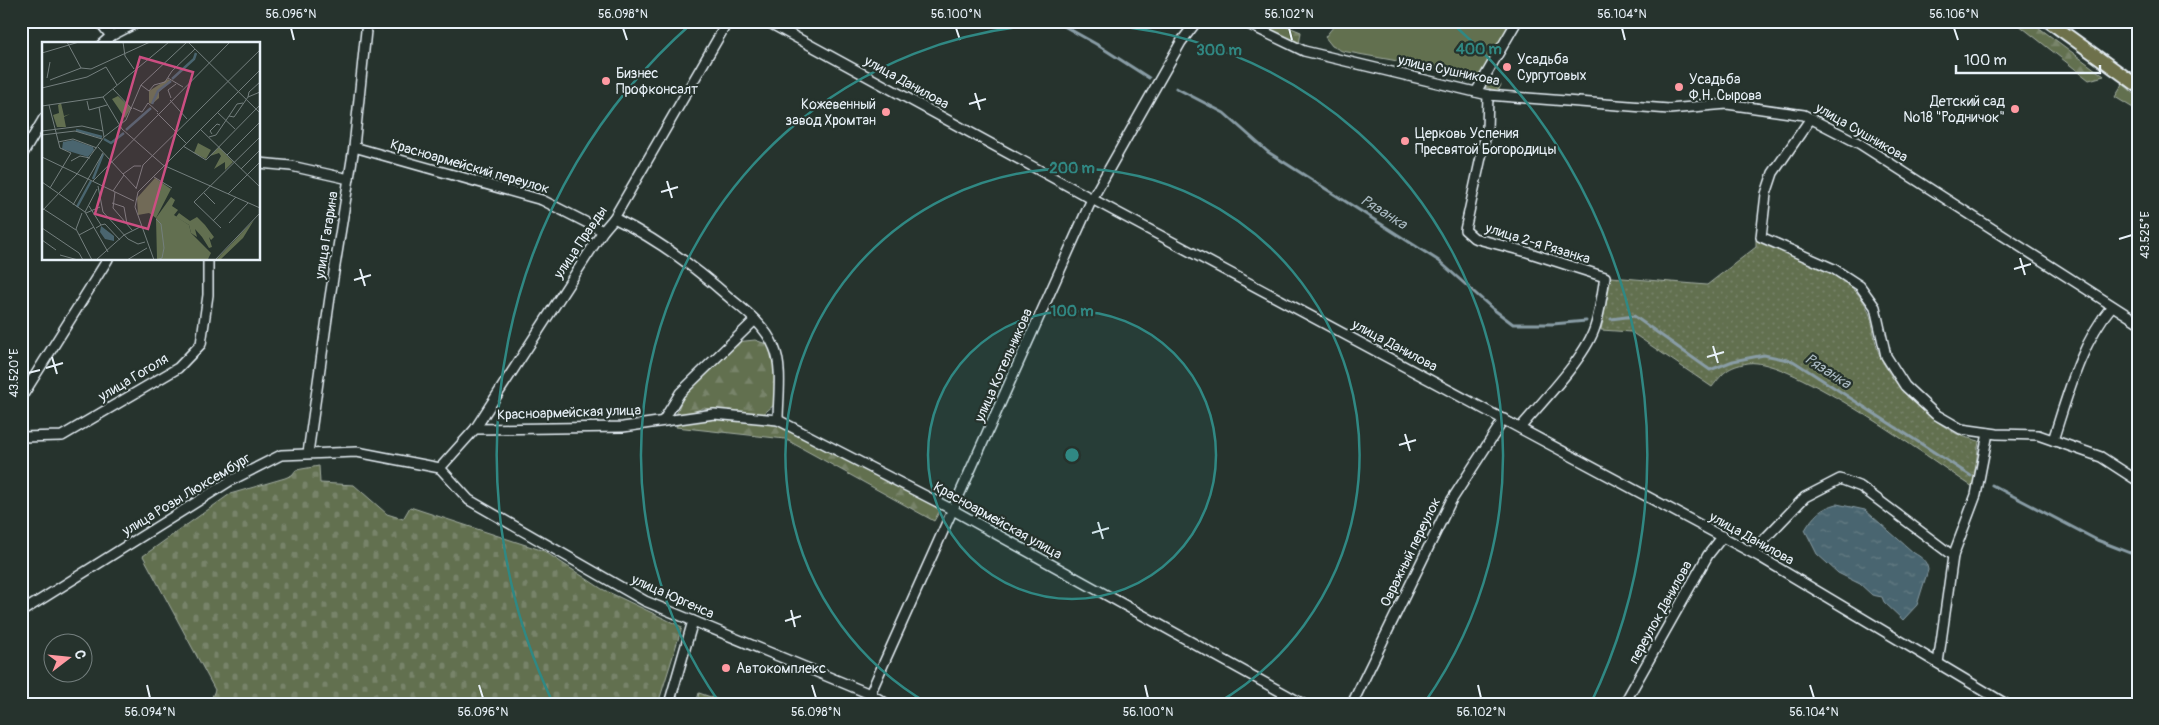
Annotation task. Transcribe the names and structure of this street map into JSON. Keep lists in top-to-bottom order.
{
  "streets": {
    "street": [
      "улица Сушникова",
      "улица Данилова",
      "Красноармейский переулок",
      "улица Гагарина",
      "улица Правды",
      "улица 2-я Рязанка",
      "улица Котельникова",
      "улица Гоголя",
      "Красноармейская улица",
      "улица Розы Люксембург",
      "Овражный переулок",
      "улица Юргенса",
      "переулок Данилова"
    ]
  },
  "crossings": [
    ["улица Сушникова", "улица 2-я Рязанка"],
    ["улица Данилова", "улица 2-я Рязанка"],
    ["улица Данилова", "улица Котельникова"],
    ["улица Данилова", "Овражный переулок"],
    ["улица Данилова", "переулок Данилова"],
    ["Красноармейский переулок", "улица Гагарина"],
    ["Красноармейский переулок", "улица Правды"],
    ["улица Гагарина", "улица Розы Люксембург"],
    ["улица Правды", "Красноармейская улица"],
    ["улица Правды", "улица Розы Люксембург"],
    ["улица Правды", "улица Юргенса"],
    ["улица Котельникова", "Красноармейская улица"],
    ["улица Котельникова", "улица Юргенса"],
    ["улица Розы Люксембург", "улица Юргенса"]
  ],
  "water": ["Рязанка"],
  "places": [
    "Усадьба Сургутовых",
    "Бизнес Профконсалт",
    "Усадьба Ф.Н. Сырова",
    "Детский сад №18 \"Родничок\"",
    "Кожевенный завод Хромтан",
    "Церковь Успения Пресвятой Богородицы",
    "Автокомплекс"
  ],
  "scale_bar": "100 m",
  "north": "right",
  "coordinates": [
    "56.096°N",
    "56.098°N",
    "56.100°N",
    "56.102°N",
    "56.104°N",
    "56.106°N",
    "43.525°E",
    "43.520°E",
    "56.094°N"
  ],
  "rings": [
    "400 m",
    "300 m",
    "200 m",
    "100 m"
  ]
}
